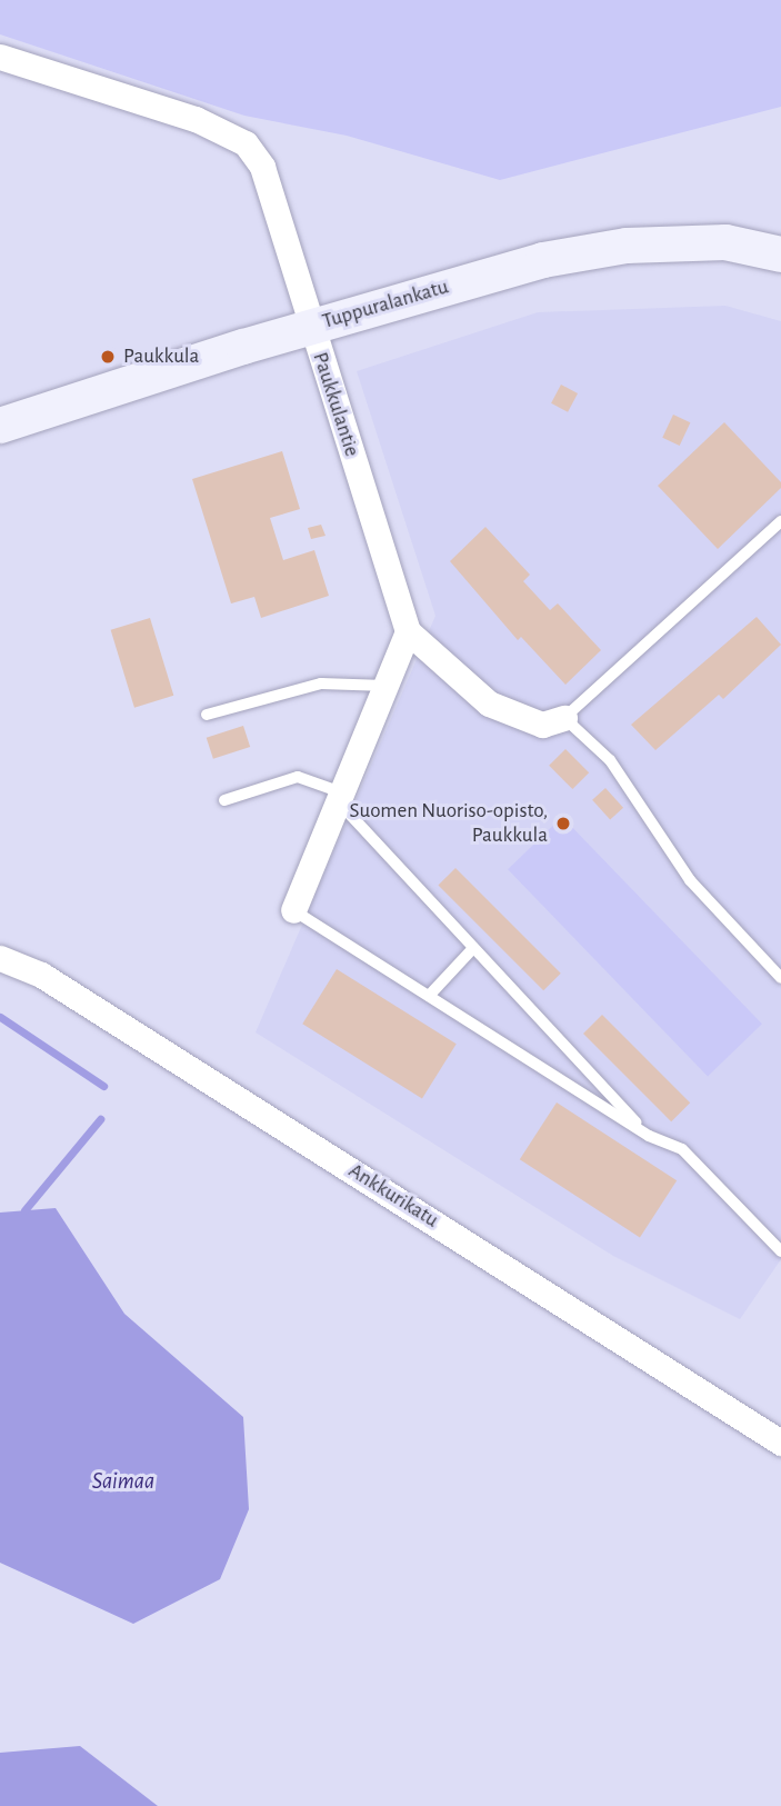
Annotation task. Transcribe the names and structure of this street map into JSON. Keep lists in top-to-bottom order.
{
  "streets": {
    "street": ["Tuppuralankatu", "Paukkulantie", "Ankkurikatu"]
  },
  "crossings": [
    ["Tuppuralankatu", "Paukkulantie"]
  ],
  "water": ["Saimaa"],
  "places": ["Paukkula", "Suomen Nuoriso-opisto, Paukkula"]
}
